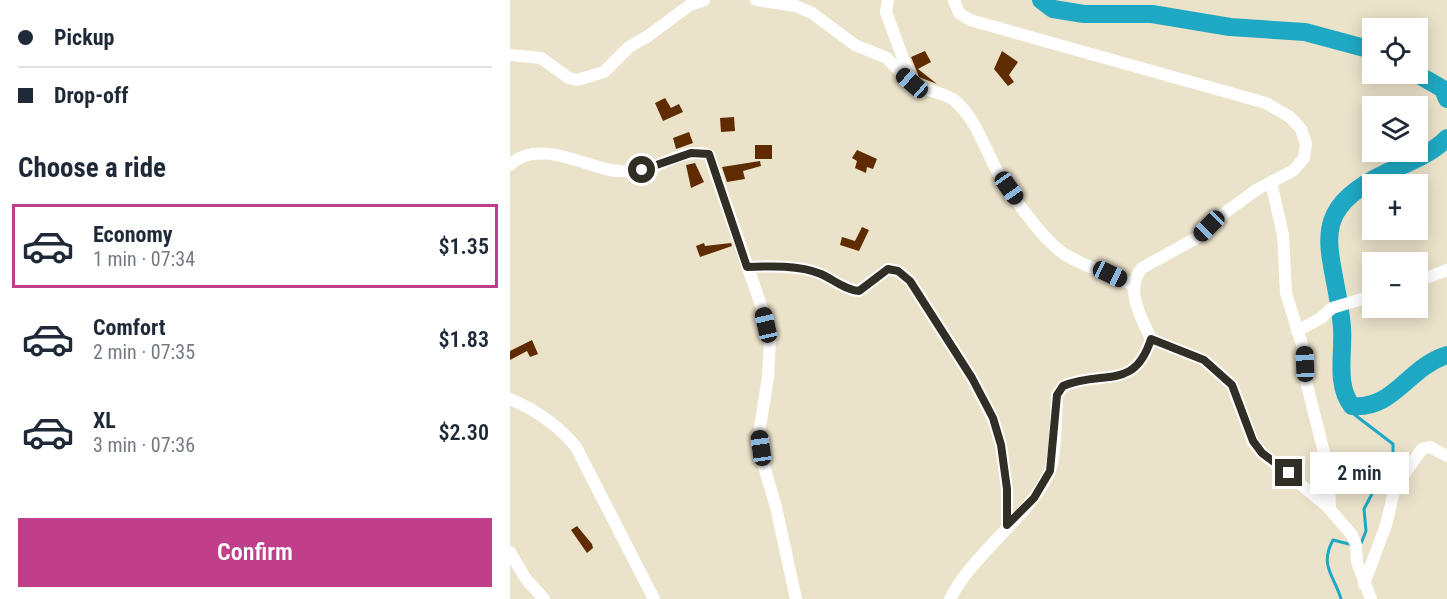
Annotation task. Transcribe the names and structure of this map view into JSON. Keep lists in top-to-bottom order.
{
  "page": {
    "banner": ["Pickup", "Drop-off"],
    "map_buttons": ["+", "−"],
    "heading": "Choose a ride",
    "list": [
      {
        "name": "Economy",
        "note": "1 min · 07:34",
        "value": "$1.35"
      },
      {
        "name": "Comfort",
        "note": "2 min · 07:35",
        "value": "$1.83"
      },
      {
        "name": "XL",
        "note": "3 min · 07:36",
        "value": "$2.30"
      }
    ],
    "bubble": "2 min",
    "buttons": "Confirm"
  }
}
